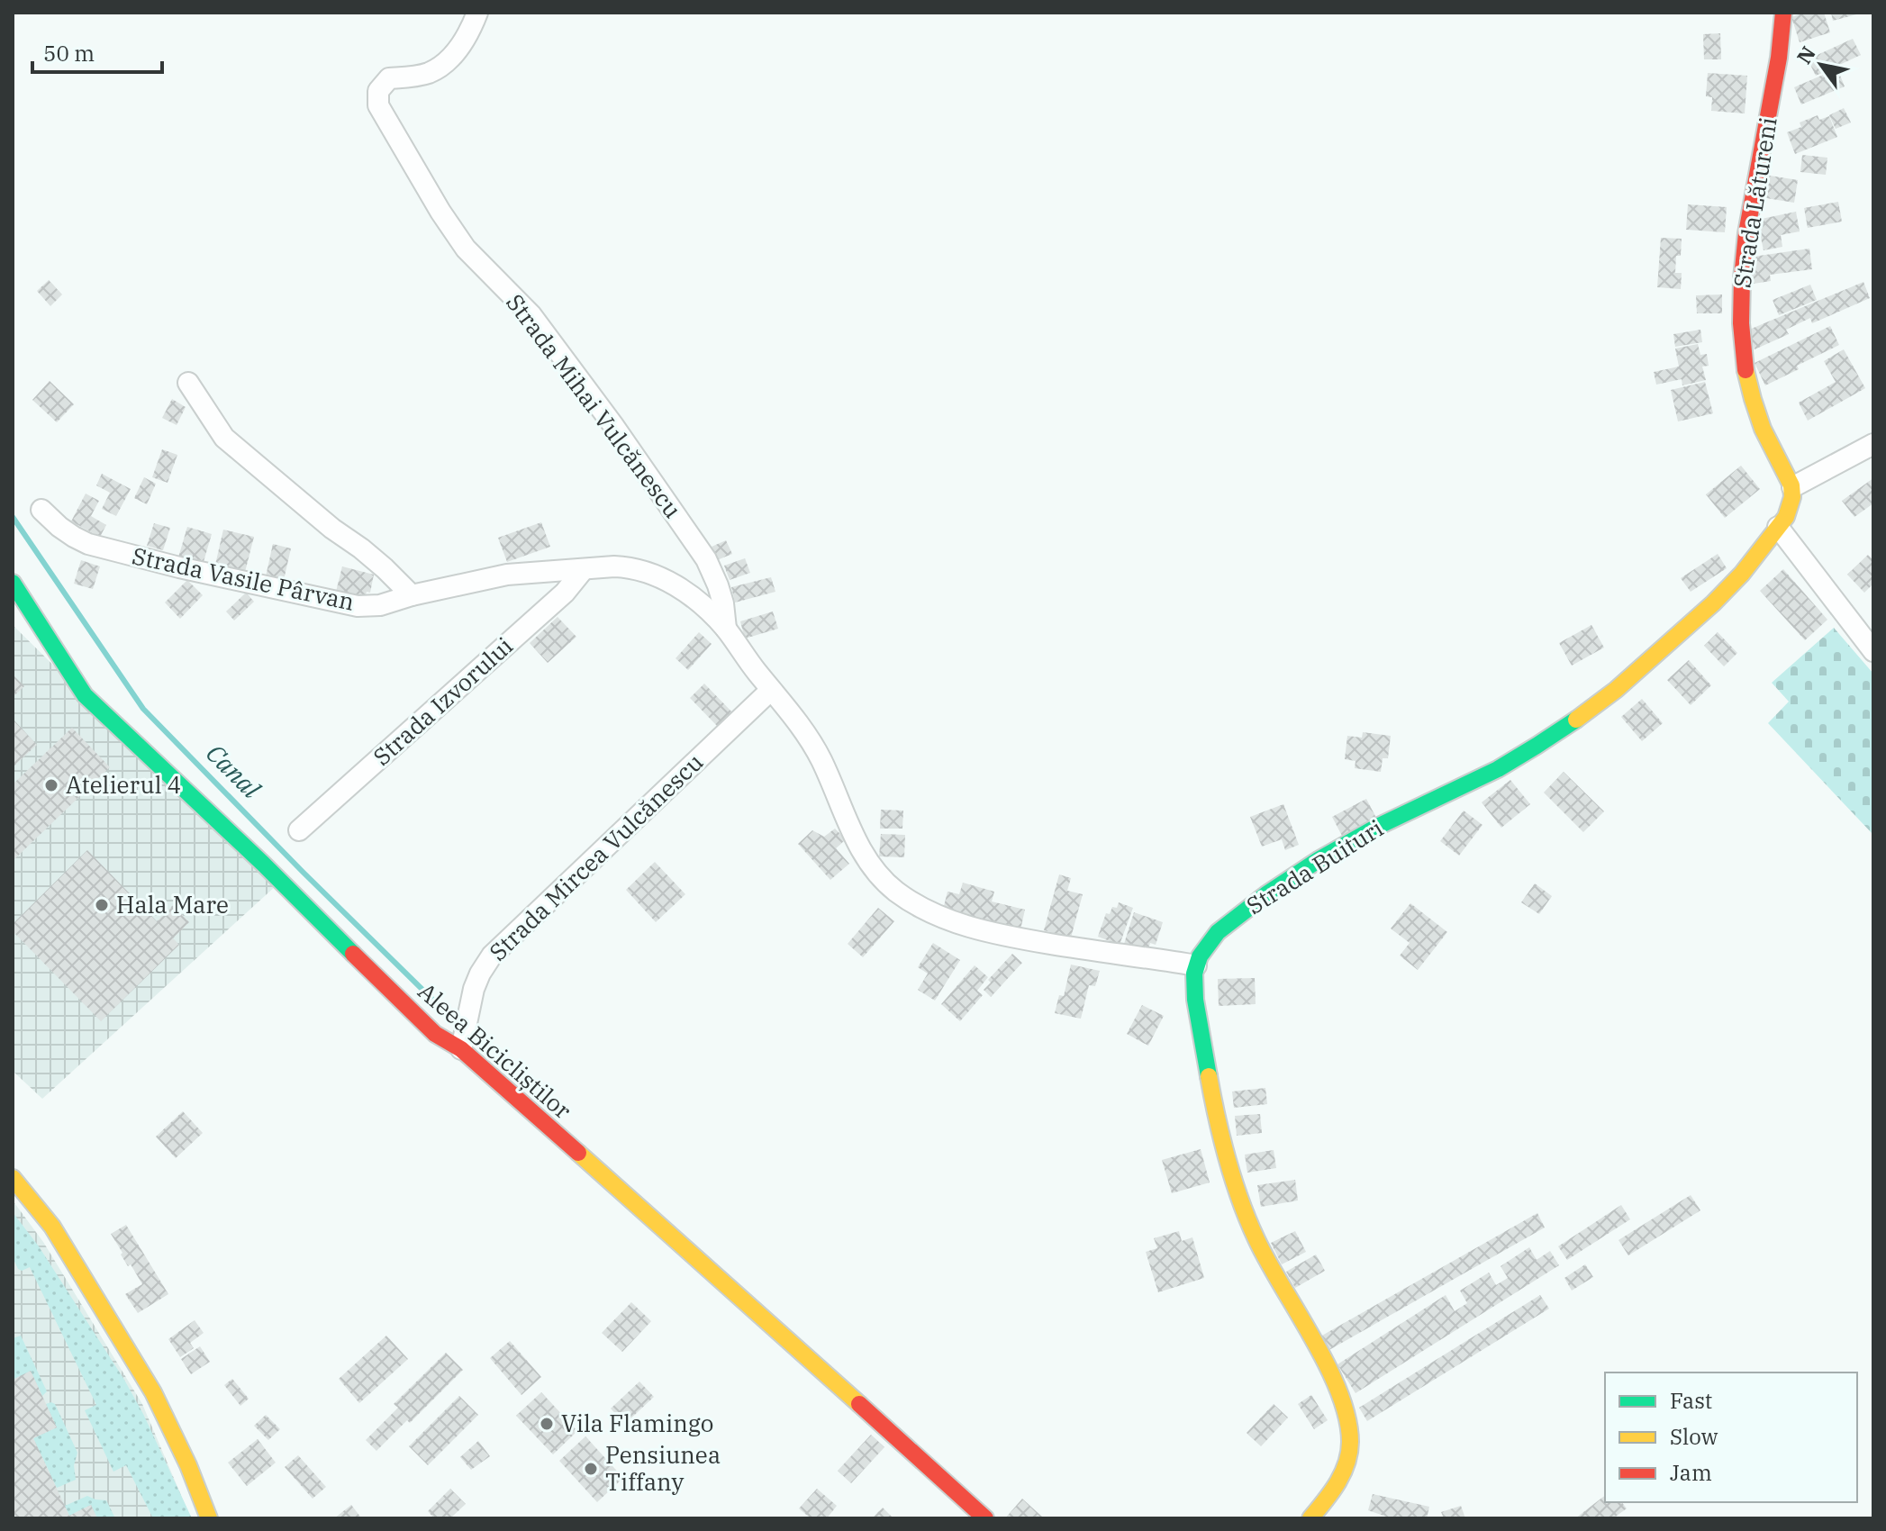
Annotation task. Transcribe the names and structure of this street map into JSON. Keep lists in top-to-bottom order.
{
  "streets": {
    "street": [
      "Strada Lătureni",
      "Strada Mihai Vulcănescu",
      "Strada Vasile Pârvan",
      "Strada Izvorului",
      "Strada Mircea Vulcănescu",
      "Strada Buituri",
      "Aleea Bicicliștilor"
    ]
  },
  "crossings": [
    ["Strada Vasile Pârvan", "Strada Izvorului"],
    ["Strada Mircea Vulcănescu", "Aleea Bicicliștilor"]
  ],
  "water": ["Canal"],
  "places": [
    "Atelierul 4",
    "Hala Mare",
    "Vila Flamingo",
    "Pensiunea Tiffany"
  ],
  "legend": ["Fast", "Slow", "Jam"],
  "scale_bar": "50 m",
  "north": "top left"
}
